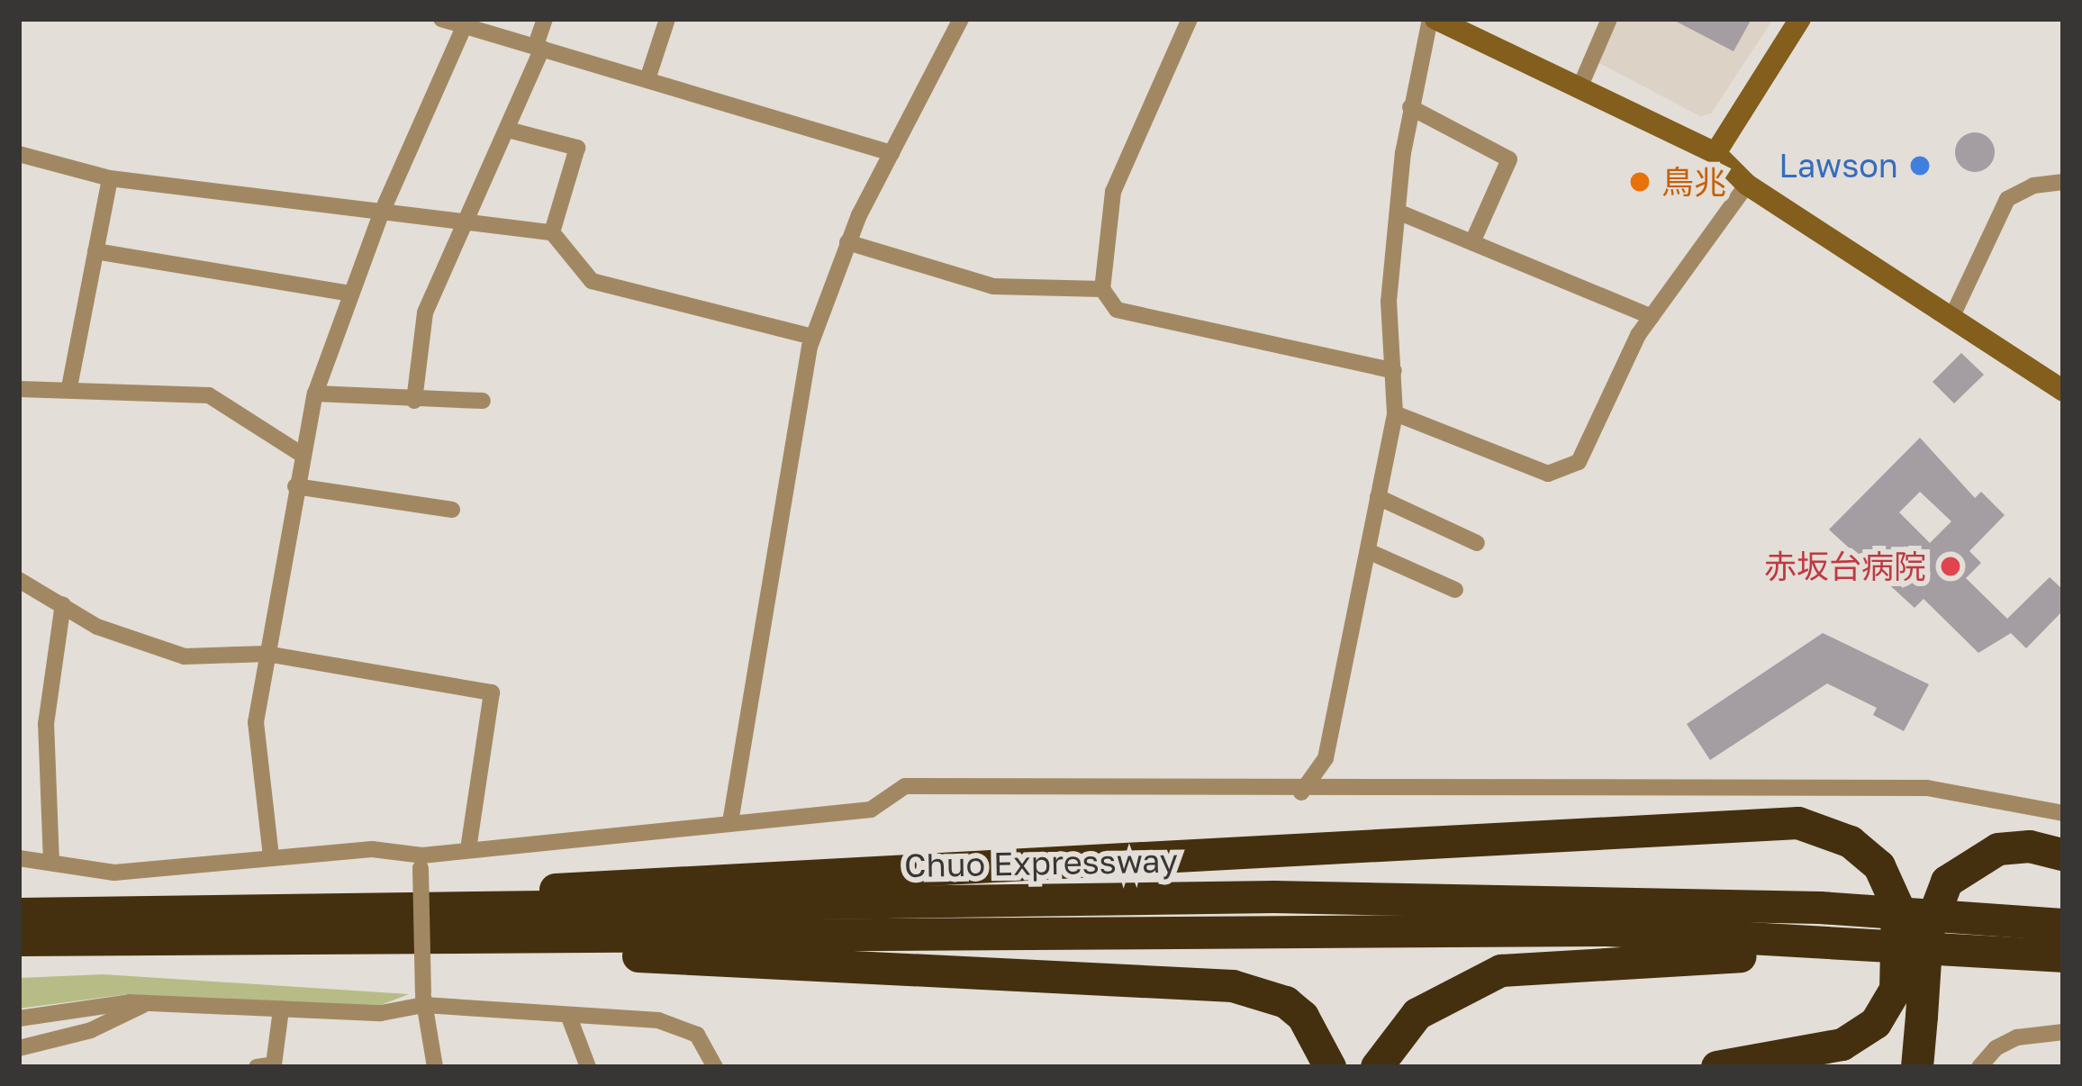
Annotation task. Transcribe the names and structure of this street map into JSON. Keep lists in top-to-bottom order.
{
  "streets": {
    "highway": ["Chuo Expressway"]
  },
  "places": ["Lawson", "鳥兆", "赤坂台病院"]
}
